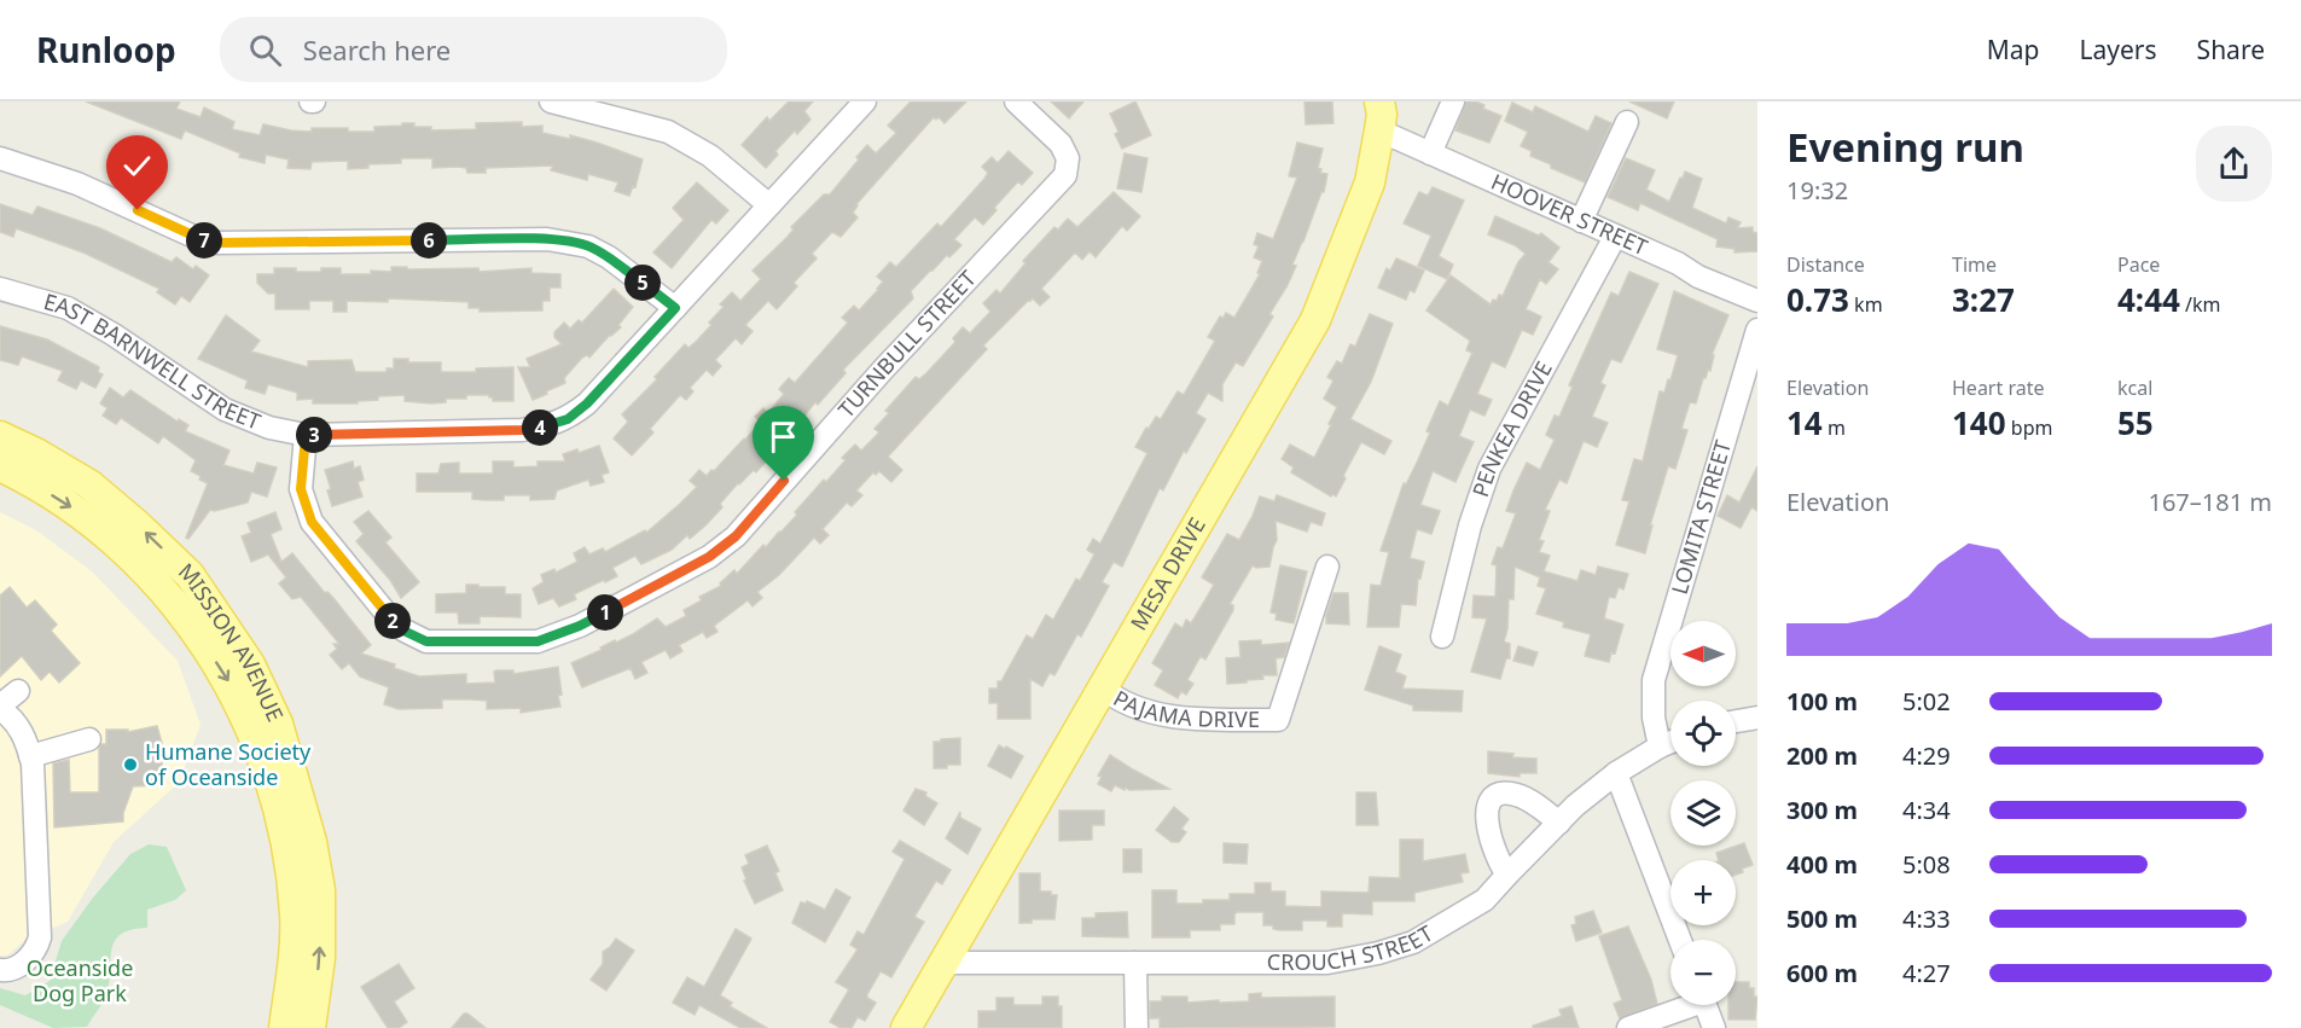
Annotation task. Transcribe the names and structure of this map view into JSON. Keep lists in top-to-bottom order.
{
  "streets": {
    "main road": ["MESA DRIVE", "MISSION AVENUE"],
    "street": [
      "HOOVER STREET",
      "TURNBULL STREET",
      "EAST BARNWELL STREET",
      "PENKEA DRIVE",
      "LOMITA STREET",
      "PAJAMA DRIVE",
      "CROUCH STREET"
    ]
  },
  "crossings": [
    ["HOOVER STREET", "PENKEA DRIVE"],
    ["HOOVER STREET", "MESA DRIVE"],
    ["TURNBULL STREET", "EAST BARNWELL STREET"],
    ["LOMITA STREET", "CROUCH STREET"],
    ["MESA DRIVE", "PAJAMA DRIVE"],
    ["MESA DRIVE", "CROUCH STREET"]
  ],
  "parks": ["Oceanside Dog Park"],
  "places": ["Humane Society of Oceanside"],
  "north": "left",
  "page": {
    "header": "Runloop",
    "search": "Search here",
    "nav": ["Map", "Layers", "Share"],
    "heading": ["Evening run", "19:32"],
    "pins": [
      "6",
      "7",
      "5",
      "4",
      "3",
      "1",
      "2"
    ],
    "stats": [
      ["Distance", "0.73 km"],
      ["Time", "3:27"],
      ["Pace", "4:44 /km"],
      ["Elevation", "14 m"],
      ["Heart rate", "140 bpm"],
      ["kcal", "55"]
    ],
    "chart": ["Elevation", "167–181 m"],
    "map_buttons": ["+", "−"],
    "list": [
      {
        "name": "100 m",
        "note": "5:02"
      },
      {
        "name": "200 m",
        "note": "4:29"
      },
      {
        "name": "300 m",
        "note": "4:34"
      },
      {
        "name": "400 m",
        "note": "5:08"
      },
      {
        "name": "500 m",
        "note": "4:33"
      },
      {
        "name": "600 m",
        "note": "4:27"
      }
    ]
  }
}
